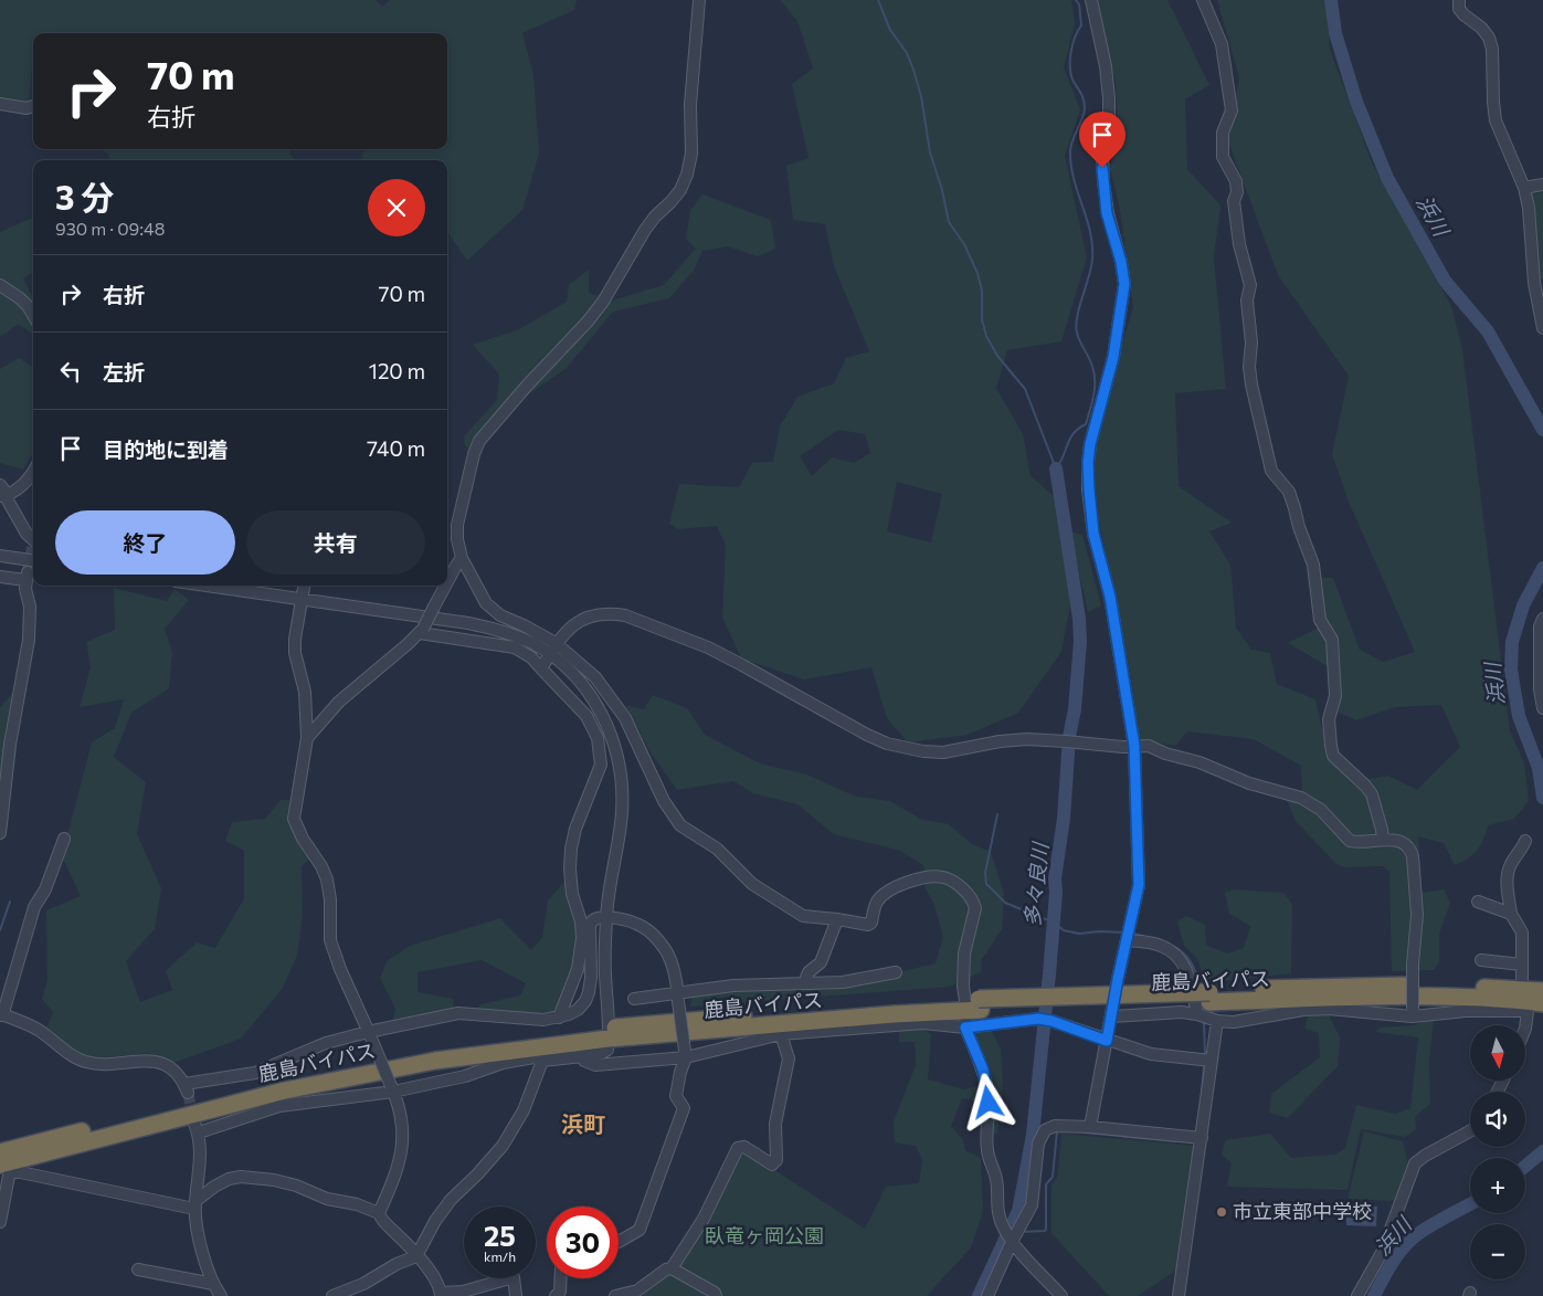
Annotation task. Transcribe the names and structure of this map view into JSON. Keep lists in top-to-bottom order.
{
  "streets": {
    "highway": ["鹿島バイパス"]
  },
  "districts": ["浜町"],
  "water": ["浜川", "多々良川"],
  "parks": ["臥竜ヶ岡公園"],
  "places": ["市立東部中学校"],
  "north": "bottom",
  "page": {
    "turn": ["70 m", "右折"],
    "heading": ["3 分", "930 m · 09:48"],
    "list": [
      {
        "name": "右折",
        "value": "70 m"
      },
      {
        "name": "左折",
        "value": "120 m"
      },
      {
        "name": "目的地に到着",
        "value": "740 m"
      }
    ],
    "buttons": ["終了", "共有"],
    "map_buttons": ["+", "−"],
    "speed": "25 km/h",
    "limit": "30"
  }
}
